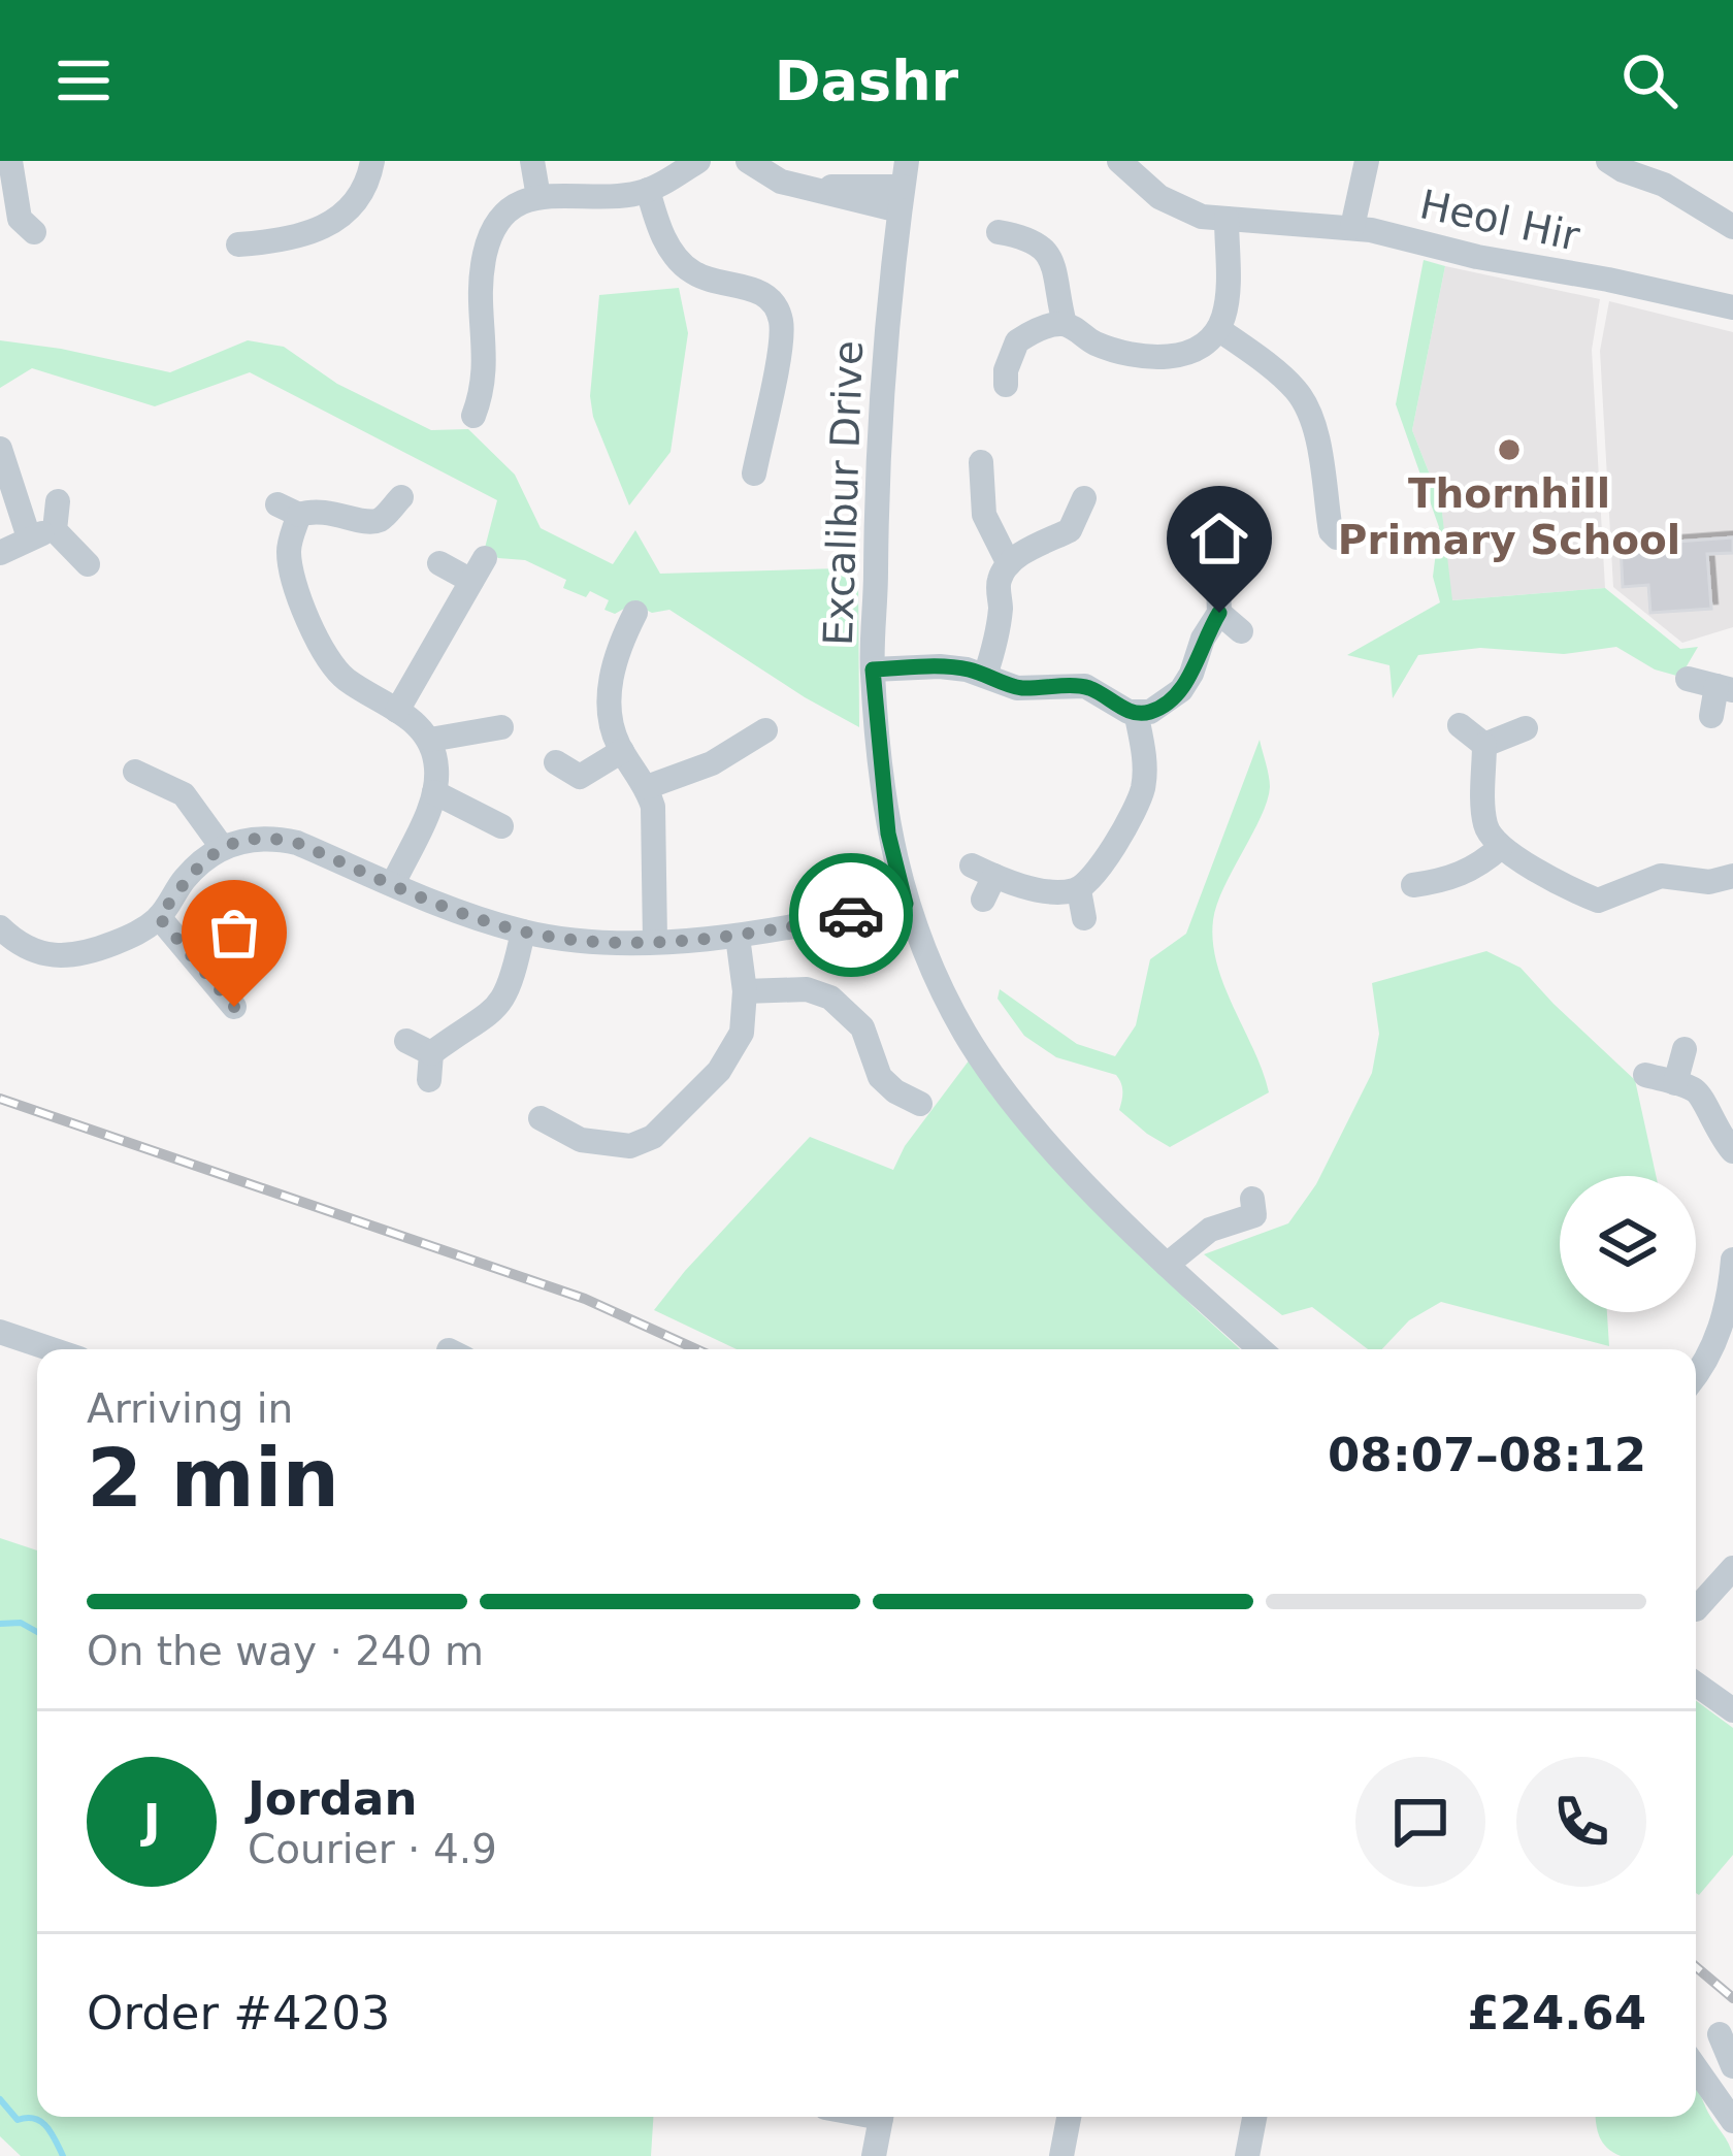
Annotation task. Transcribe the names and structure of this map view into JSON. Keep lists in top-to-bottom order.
{
  "streets": {
    "street": ["Heol Hir", "Excalibur Drive"]
  },
  "places": ["Thornhill Primary School"],
  "page": {
    "header": "Dashr",
    "heading": ["2 min", "Arriving in", "08:07–08:12"],
    "panel": [
      "Jordan",
      "Courier · 4.9",
      "Order #4203",
      "£24.64"
    ],
    "bar": "On the way · 240 m",
    "round": "J"
  }
}
